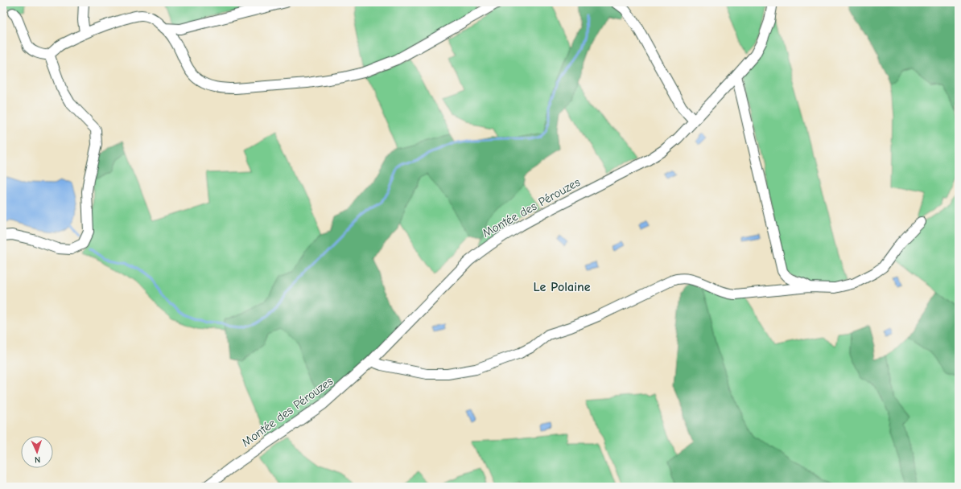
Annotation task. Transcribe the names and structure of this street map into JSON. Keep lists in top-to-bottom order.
{
  "streets": {
    "street": ["Montée des Pérouzes"]
  },
  "districts": ["Le Polaine"],
  "north": "bottom"
}
